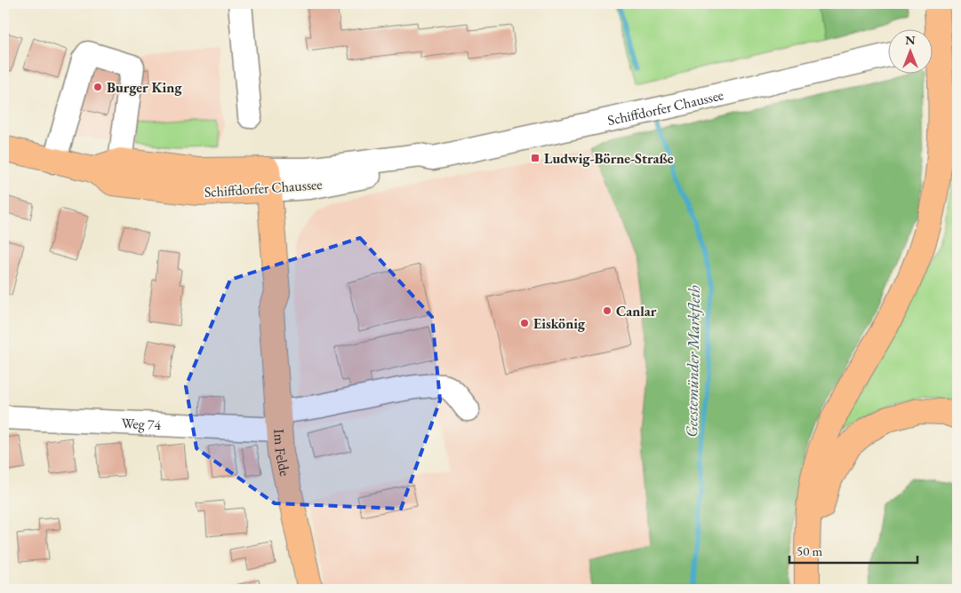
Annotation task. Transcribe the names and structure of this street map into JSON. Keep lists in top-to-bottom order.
{
  "streets": {
    "main road": ["Schiffdorfer Chaussee", "Im Felde"],
    "street": ["Weg 74"]
  },
  "crossings": [
    ["Schiffdorfer Chaussee", "Im Felde"],
    ["Weg 74", "Im Felde"]
  ],
  "water": ["Geestemünder Markfleth"],
  "places": {
    "other": ["Burger King", "Canlar", "Eiskönig"],
    "transit": ["Ludwig-Börne-Straße"]
  },
  "scale_bar": "50 m",
  "north": "top"
}
